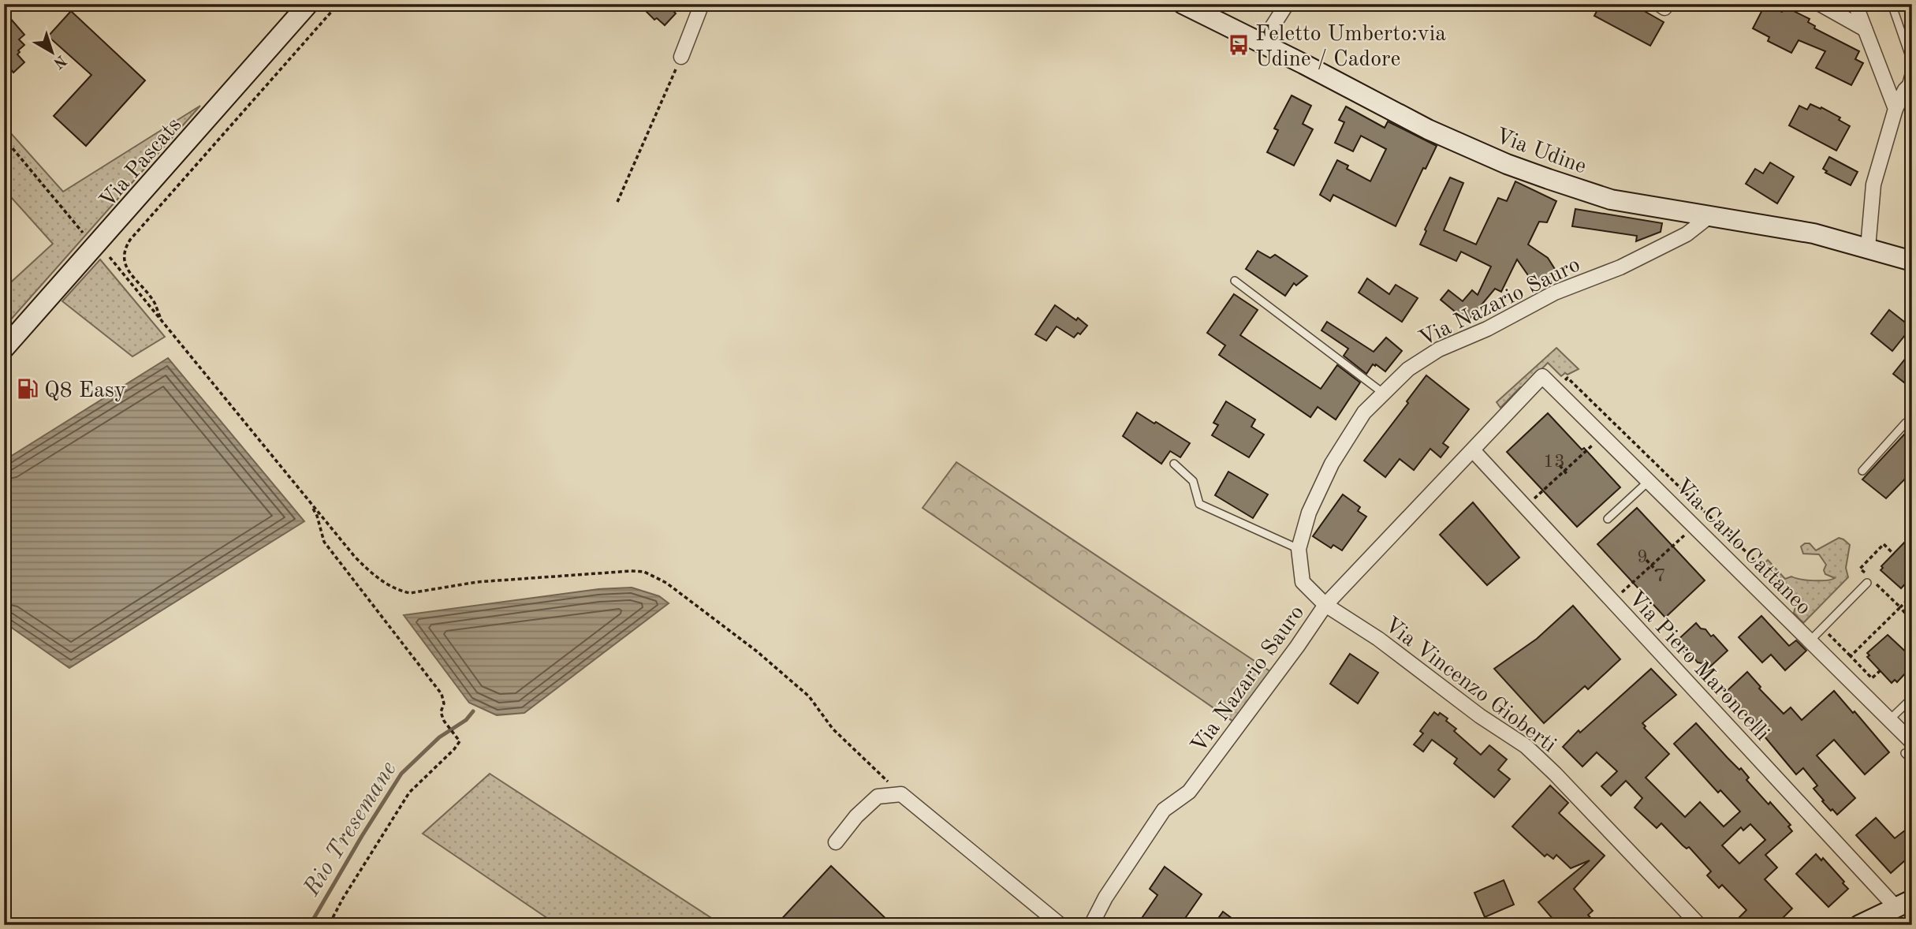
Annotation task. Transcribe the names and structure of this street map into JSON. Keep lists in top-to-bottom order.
{
  "streets": {
    "street": [
      "Via Udine",
      "Via Pascats",
      "Via Nazario Sauro",
      "Via Carlo Cattaneo",
      "Via Piero Maroncelli",
      "Via Vincenzo Gioberti"
    ]
  },
  "crossings": [
    ["Via Udine", "Via Nazario Sauro"],
    ["Via Nazario Sauro", "Via Vincenzo Gioberti"],
    ["Via Carlo Cattaneo", "Via Piero Maroncelli"]
  ],
  "water": ["Rio Tresemane"],
  "places": {
    "bus stop": ["Feletto Umberto:via Udine / Cadore"],
    "fuel station": ["Q8 Easy"]
  },
  "house_numbers": ["13", "9", "7"],
  "north": "bottom right"
}
